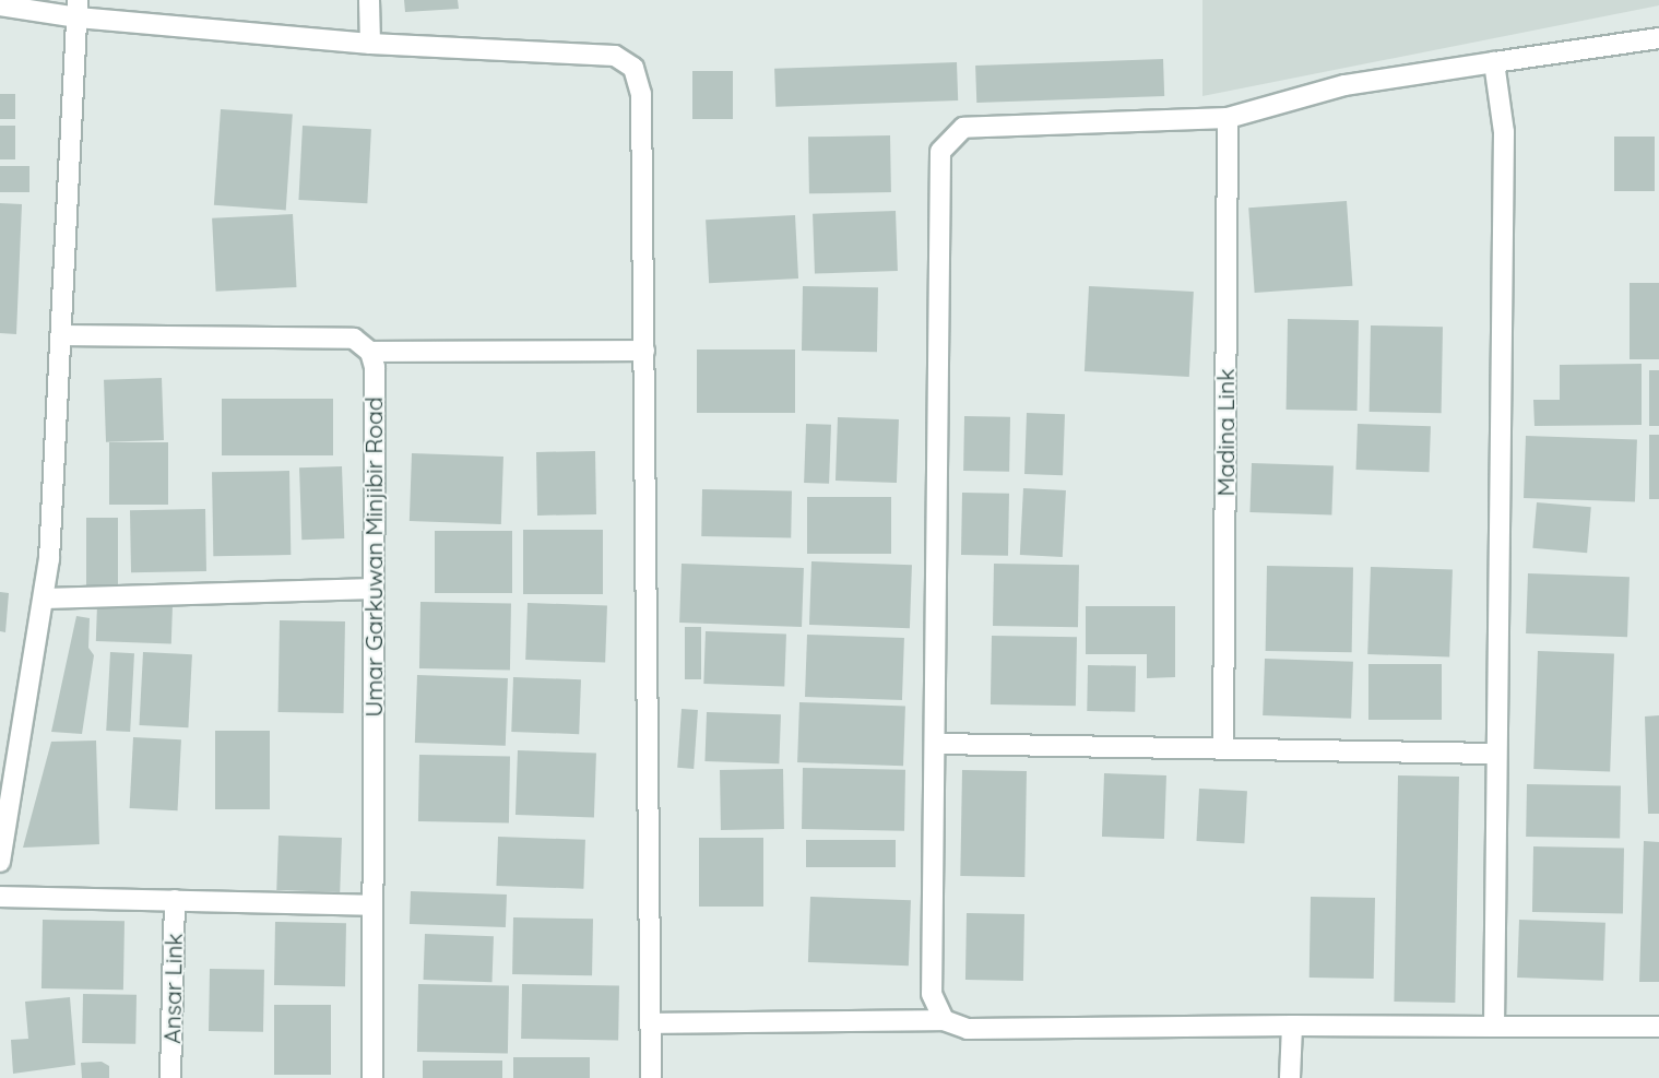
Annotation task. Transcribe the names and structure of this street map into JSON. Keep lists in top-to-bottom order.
{
  "streets": {
    "street": ["Madina Link", "Umar Garkuwan Minjibir Road", "Ansar Link"]
  }
}
